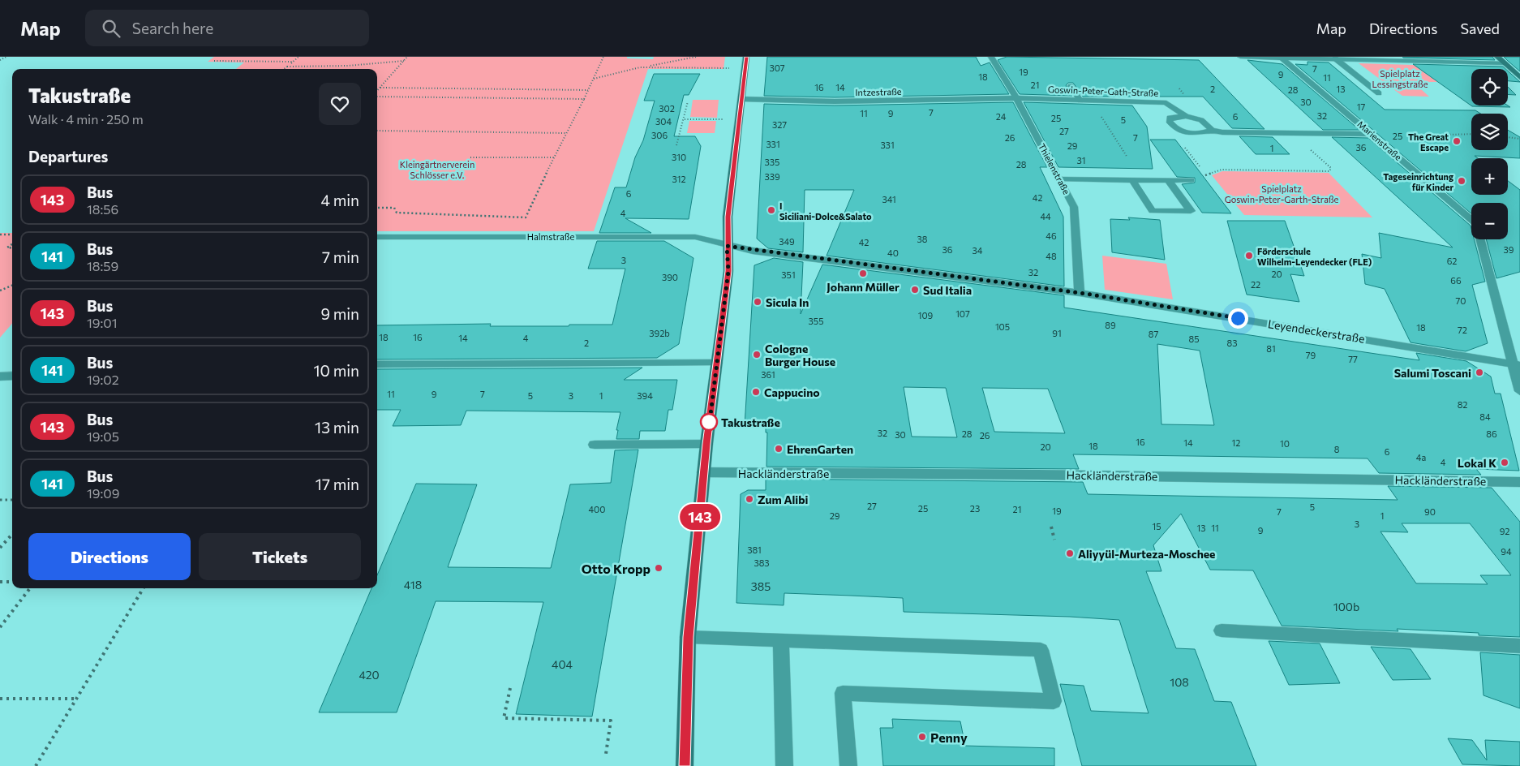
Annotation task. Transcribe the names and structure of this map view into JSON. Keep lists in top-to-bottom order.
{
  "streets": {
    "street": [
      "Goswin-Peter-Gath-Straße",
      "Intzestraße",
      "Marienstraße",
      "Thielenstraße",
      "Halmstraße",
      "Leyendeckerstraße",
      "Hackländerstraße"
    ]
  },
  "crossings": [
    ["Goswin-Peter-Gath-Straße", "Intzestraße"],
    ["Goswin-Peter-Gath-Straße", "Marienstraße"],
    ["Goswin-Peter-Gath-Straße", "Thielenstraße"],
    ["Intzestraße", "Thielenstraße"],
    ["Marienstraße", "Leyendeckerstraße"],
    ["Thielenstraße", "Leyendeckerstraße"],
    ["Halmstraße", "Leyendeckerstraße"]
  ],
  "parks": ["Spielplatz Lessingstraße", "Kleingärtnerverein Schlösser e.V.", "Spielplatz Goswin-Peter-Garth-Straße"],
  "places": [
    "The Great Escape",
    "Tageseinrichtung für Kinder",
    "I Siciliani-Dolce&Salato",
    "Förderschule Wilhelm-Leyendecker (FLE)",
    "Johann Müller",
    "Sud Italia",
    "Sicula In",
    "Cologne Burger House",
    "Salumi Toscani",
    "Cappucino",
    "Takustraße",
    "EhrenGarten",
    "Lokal K",
    "Zum Alibi",
    "Aliyyül-Murteza-Moschee",
    "Otto Kropp",
    "Penny"
  ],
  "lines": ["bus line 143"],
  "house_numbers": [
    "307",
    "7",
    "19",
    "9",
    "18",
    "11",
    "21",
    "16",
    "14",
    "2",
    "13",
    "28",
    "30",
    "17",
    "302",
    "7",
    "11",
    "9",
    "32",
    "24",
    "6",
    "25",
    "5",
    "304",
    "327",
    "27",
    "306",
    "25",
    "26",
    "7",
    "331",
    "331",
    "29",
    "36",
    "1",
    "310",
    "31",
    "335",
    "28",
    "339",
    "312",
    "6",
    "42",
    "341",
    "4",
    "44",
    "46",
    "38",
    "349",
    "42",
    "36",
    "39",
    "34",
    "40",
    "48",
    "3",
    "62",
    "32",
    "20",
    "351",
    "390",
    "66",
    "22",
    "70",
    "107",
    "109",
    "355",
    "89",
    "105",
    "18",
    "72",
    "392b",
    "91",
    "87",
    "18",
    "16",
    "14",
    "4",
    "85",
    "2",
    "83",
    "81",
    "79",
    "77",
    "361",
    "11",
    "9",
    "7",
    "5",
    "3",
    "1",
    "394",
    "82",
    "84",
    "32",
    "28",
    "86",
    "30",
    "26",
    "16",
    "14",
    "12",
    "10",
    "18",
    "20",
    "8",
    "6",
    "4a",
    "4",
    "27",
    "5",
    "25",
    "23",
    "400",
    "21",
    "19",
    "7",
    "90",
    "29",
    "1",
    "3",
    "15",
    "13",
    "11",
    "9",
    "92",
    "381",
    "94",
    "383",
    "418",
    "385",
    "100b",
    "404",
    "420",
    "108"
  ],
  "page": {
    "header": "Map",
    "search": "Search here",
    "nav": ["Map", "Directions", "Saved"],
    "on_map": "143",
    "map_buttons": ["+", "−"],
    "heading": [
      ["Takustraße", "Walk · 4 min · 250 m"],
      "Departures"
    ],
    "list": [
      {
        "mark": "143",
        "name": "Bus",
        "note": "18:56",
        "value": "4 min"
      },
      {
        "mark": "141",
        "name": "Bus",
        "note": "18:59",
        "value": "7 min"
      },
      {
        "mark": "143",
        "name": "Bus",
        "note": "19:01",
        "value": "9 min"
      },
      {
        "mark": "141",
        "name": "Bus",
        "note": "19:02",
        "value": "10 min"
      },
      {
        "mark": "143",
        "name": "Bus",
        "note": "19:05",
        "value": "13 min"
      },
      {
        "mark": "141",
        "name": "Bus",
        "note": "19:09",
        "value": "17 min"
      }
    ],
    "buttons": ["Directions", "Tickets"]
  }
}
